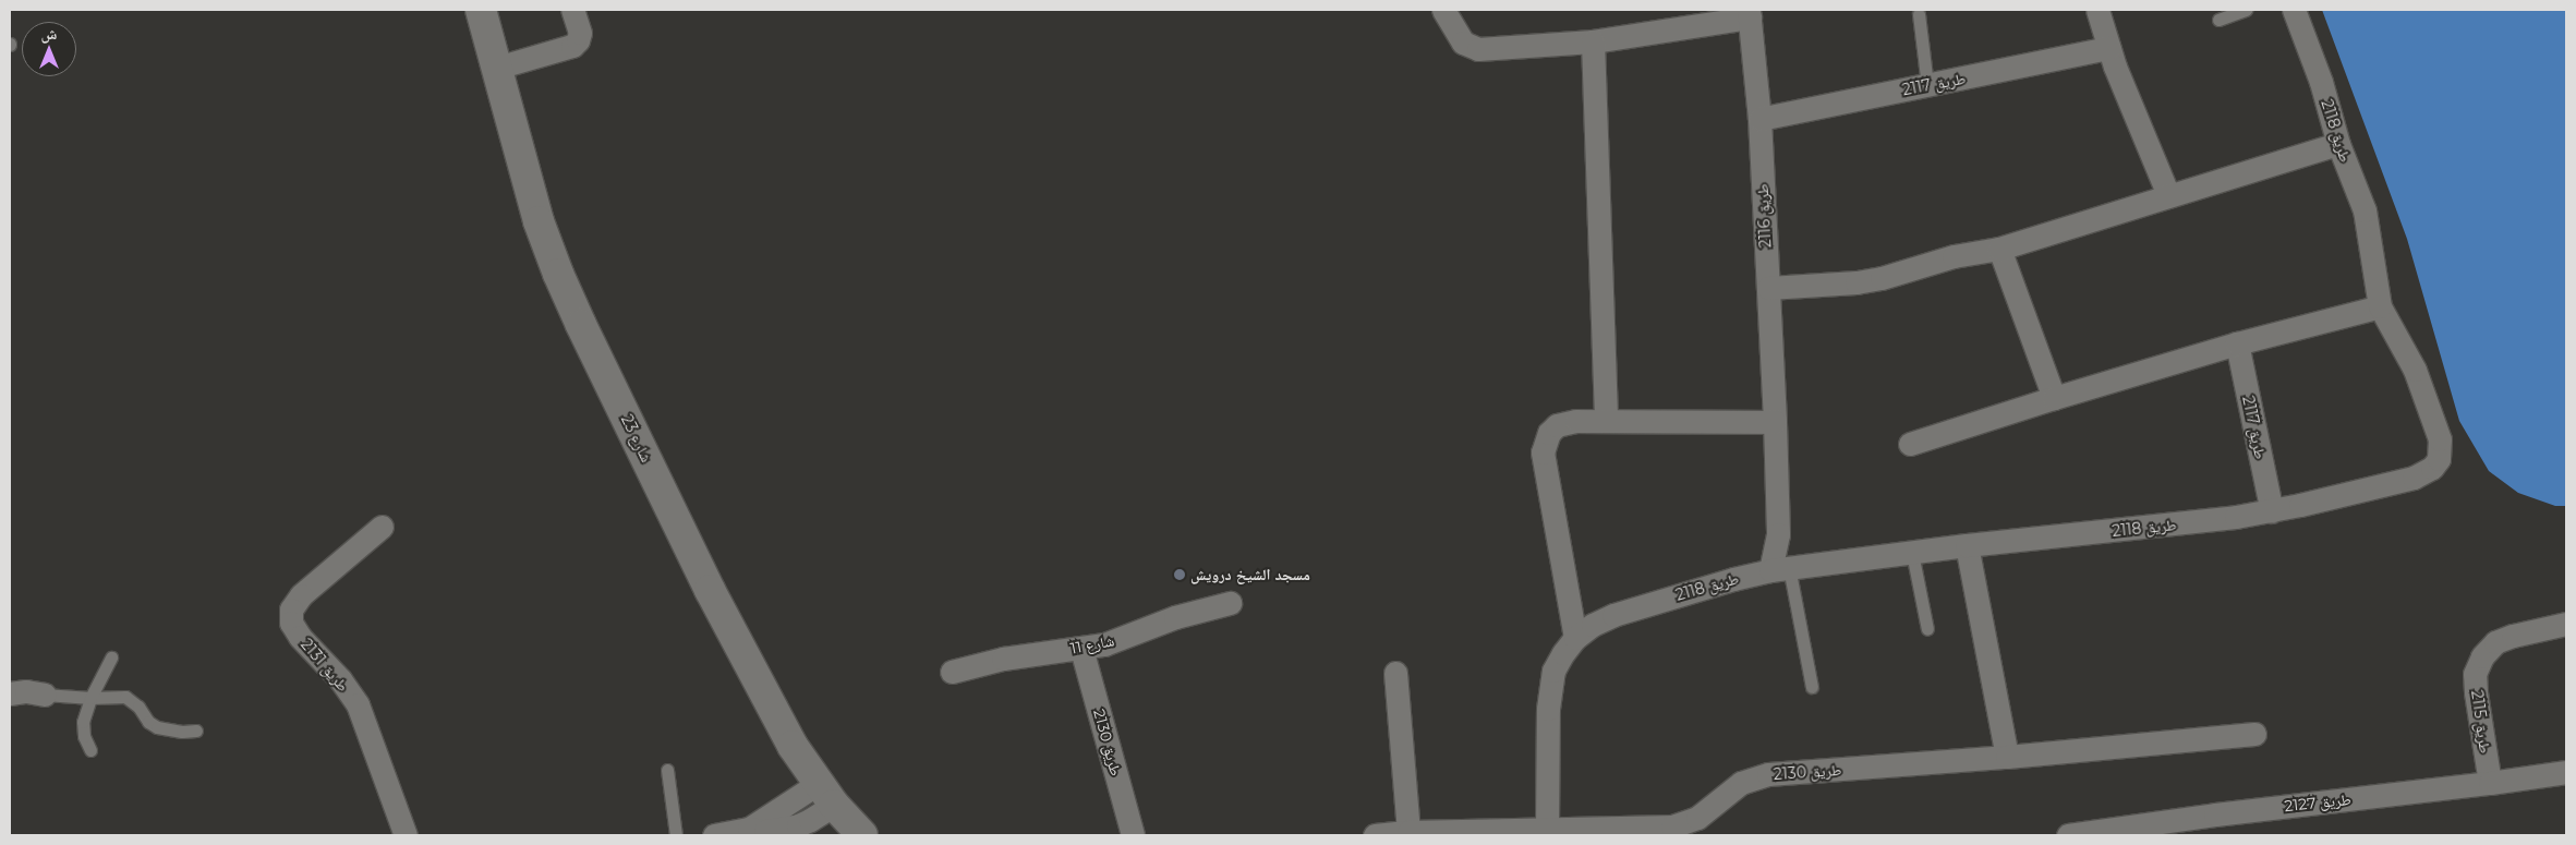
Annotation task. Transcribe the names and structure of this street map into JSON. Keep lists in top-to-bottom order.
{
  "streets": {
    "street": [
      "طريق 2117",
      "طريق 2118",
      "طريق 2116",
      "شارع 23",
      "شارع 11",
      "طريق 2131",
      "طريق 2115",
      "طريق 2130",
      "طريق 2127"
    ]
  },
  "crossings": [
    ["طريق 2117", "طريق 2118"],
    ["طريق 2117", "طريق 2116"],
    ["طريق 2118", "طريق 2116"],
    ["طريق 2118", "طريق 2130"],
    ["شارع 11", "طريق 2130"],
    ["طريق 2115", "طريق 2127"]
  ],
  "places": ["مسجد الشيخ درويش"],
  "north": "top"
}
